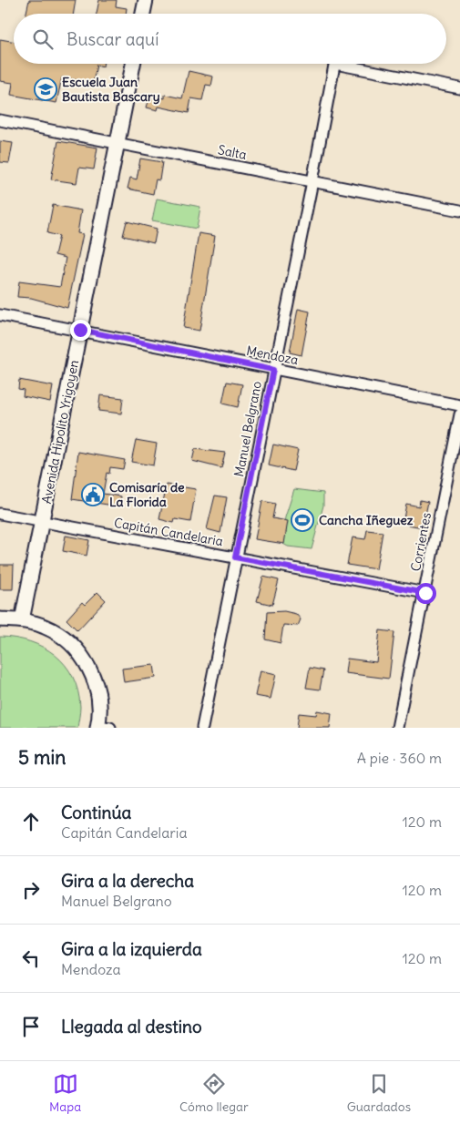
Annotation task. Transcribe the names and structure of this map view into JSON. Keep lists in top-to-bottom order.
{
  "streets": {
    "street": [
      "Salta",
      "Mendoza",
      "Manuel Belgrano",
      "Avenida Hipolito Yrigoyen",
      "Capitán Candelaria",
      "Corrientes"
    ]
  },
  "crossings": [
    ["Salta", "Manuel Belgrano"],
    ["Salta", "Avenida Hipolito Yrigoyen"],
    ["Mendoza", "Manuel Belgrano"],
    ["Mendoza", "Avenida Hipolito Yrigoyen"],
    ["Manuel Belgrano", "Capitán Candelaria"],
    ["Avenida Hipolito Yrigoyen", "Capitán Candelaria"],
    ["Capitán Candelaria", "Corrientes"]
  ],
  "places": {
    "school or university": ["Escuela Juan Bautista Bascary"],
    "public building": ["Comisaría de La Florida"],
    "sports": ["Cancha Iñeguez"]
  },
  "page": {
    "search": "Buscar aquí",
    "heading": ["5 min", "A pie · 360 m"],
    "list": [
      ["Continúa", "Capitán Candelaria", "120 m"],
      ["Gira a la derecha", "Manuel Belgrano", "120 m"],
      ["Gira a la izquierda", "Mendoza", "120 m"],
      "Llegada al destino"
    ],
    "nav": ["Mapa", "Cómo llegar", "Guardados"]
  }
}
